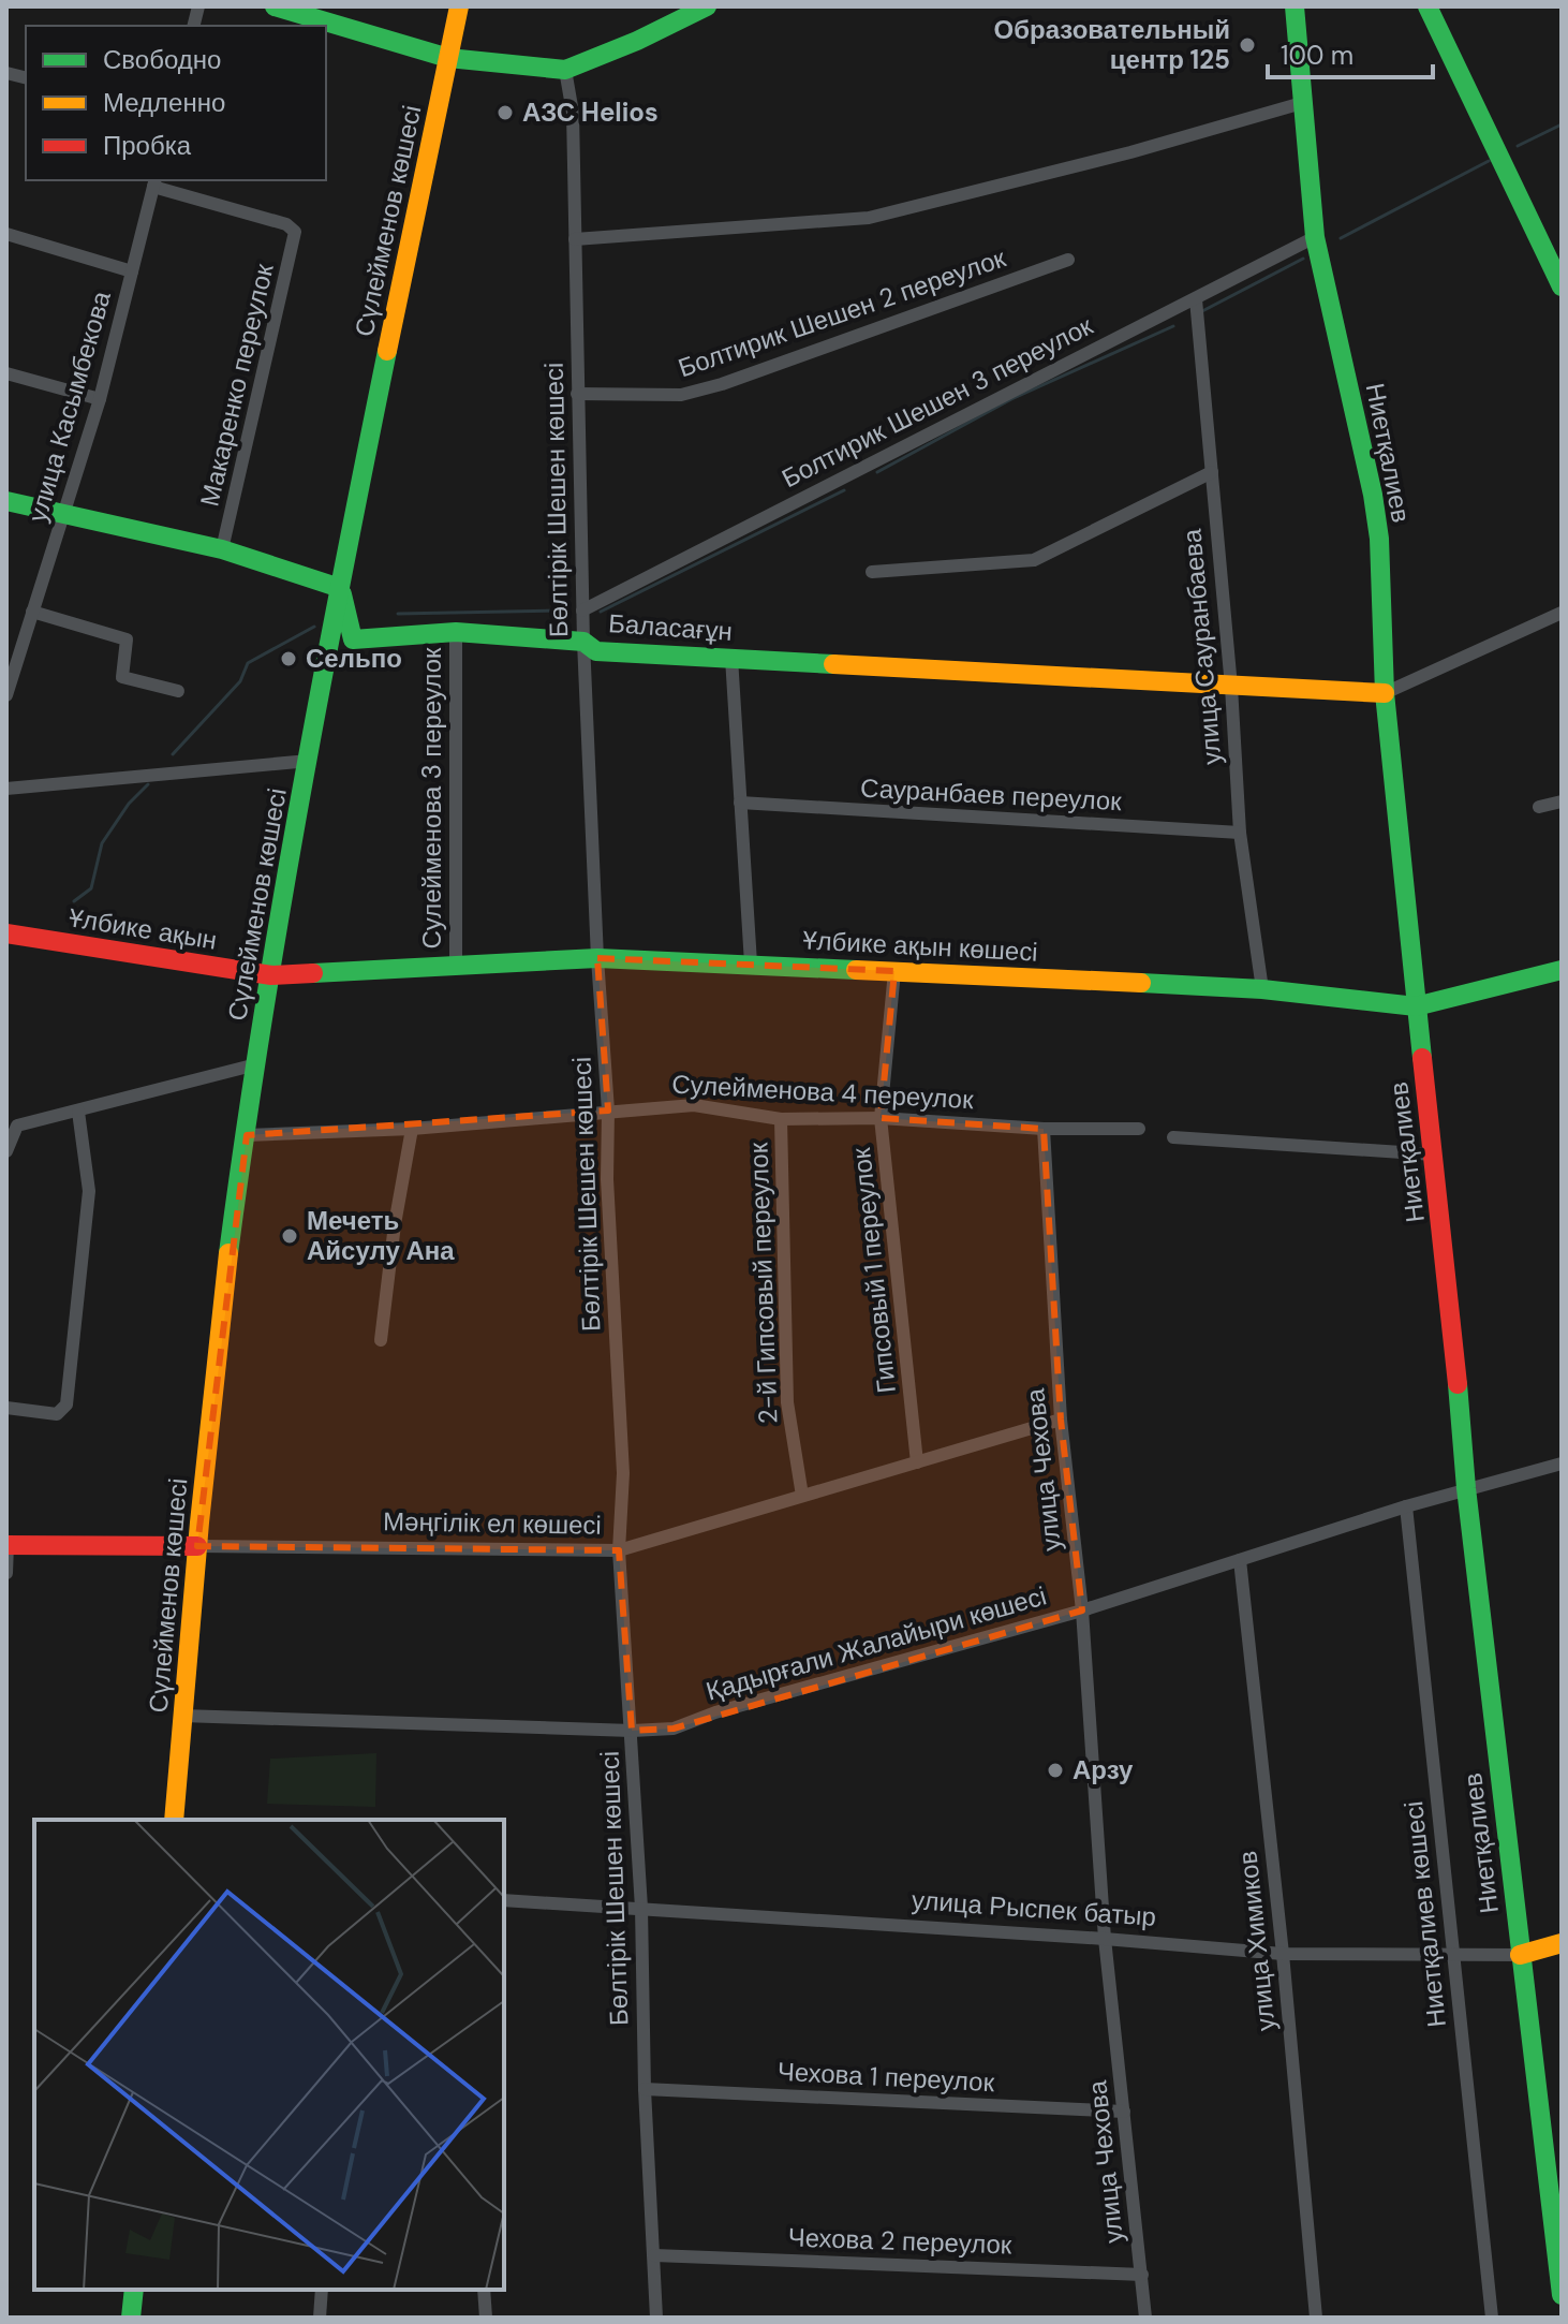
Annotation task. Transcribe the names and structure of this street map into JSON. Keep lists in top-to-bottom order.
{
  "streets": {
    "street": [
      "Сүлейменов көшесі",
      "Болтирик Шешен 2 переулок",
      "Макаренко переулок",
      "Болтирик Шешен 3 переулок",
      "улица Касымбекова",
      "Ниетқалиев",
      "Бөлтірік Шешен көшесі",
      "Баласағұн",
      "улица Сауранбаева",
      "Сауранбаев переулок",
      "Сулейменова 3 переулок",
      "Ұлбике ақын",
      "Ұлбике ақын көшесі",
      "Сулейменова 4 переулок",
      "Гипсовый 1 переулок",
      "2-й Гипсовый переулок",
      "улица Чехова",
      "Мәңгілік ел көшесі",
      "Қадырғали Жалайыри көшесі",
      "улица Рыспек батыр",
      "Ниетқалиев көшесі",
      "улица Химиков",
      "Чехова 1 переулок",
      "Чехова 2 переулок"
    ]
  },
  "crossings": [
    ["Сүлейменов көшесі", "Баласағұн"],
    ["Сүлейменов көшесі", "Ұлбике ақын"],
    ["Сүлейменов көшесі", "Ұлбике ақын көшесі"],
    ["Сүлейменов көшесі", "Сулейменова 4 переулок"],
    ["Сүлейменов көшесі", "Мәңгілік ел көшесі"],
    ["Сүлейменов көшесі", "Қадырғали Жалайыри көшесі"],
    ["Болтирик Шешен 2 переулок", "Бөлтірік Шешен көшесі"],
    ["Макаренко переулок", "улица Касымбекова"],
    ["Болтирик Шешен 3 переулок", "Ниетқалиев"],
    ["Болтирик Шешен 3 переулок", "Бөлтірік Шешен көшесі"],
    ["Болтирик Шешен 3 переулок", "улица Сауранбаева"],
    ["Ниетқалиев", "Баласағұн"],
    ["Ниетқалиев", "Ұлбике ақын көшесі"],
    ["Ниетқалиев", "Қадырғали Жалайыри көшесі"],
    ["Ниетқалиев", "улица Рыспек батыр"],
    ["Бөлтірік Шешен көшесі", "Баласағұн"],
    ["Бөлтірік Шешен көшесі", "Ұлбике ақын көшесі"],
    ["Бөлтірік Шешен көшесі", "Сулейменова 4 переулок"],
    ["Бөлтірік Шешен көшесі", "Мәңгілік ел көшесі"],
    ["Бөлтірік Шешен көшесі", "Қадырғали Жалайыри көшесі"],
    ["Бөлтірік Шешен көшесі", "улица Рыспек батыр"],
    ["Бөлтірік Шешен көшесі", "Чехова 1 переулок"],
    ["Бөлтірік Шешен көшесі", "Чехова 2 переулок"],
    ["Баласағұн", "улица Сауранбаева"],
    ["Баласағұн", "Сулейменова 3 переулок"],
    ["улица Сауранбаева", "Сауранбаев переулок"],
    ["улица Сауранбаева", "Ұлбике ақын көшесі"],
    ["Сулейменова 3 переулок", "Ұлбике ақын көшесі"],
    ["Ұлбике ақын", "Ұлбике ақын көшесі"],
    ["Ұлбике ақын көшесі", "Гипсовый 1 переулок"],
    ["Сулейменова 4 переулок", "Гипсовый 1 переулок"],
    ["Сулейменова 4 переулок", "2-й Гипсовый переулок"],
    ["Сулейменова 4 переулок", "улица Чехова"],
    ["Гипсовый 1 переулок", "Мәңгілік ел көшесі"],
    ["2-й Гипсовый переулок", "Мәңгілік ел көшесі"],
    ["улица Чехова", "Мәңгілік ел көшесі"],
    ["улица Чехова", "Қадырғали Жалайыри көшесі"],
    ["улица Чехова", "улица Рыспек батыр"],
    ["улица Чехова", "Чехова 1 переулок"],
    ["улица Чехова", "Чехова 2 переулок"],
    ["Қадырғали Жалайыри көшесі", "Ниетқалиев көшесі"],
    ["Қадырғали Жалайыри көшесі", "улица Химиков"],
    ["улица Рыспек батыр", "Ниетқалиев көшесі"],
    ["улица Рыспек батыр", "улица Химиков"]
  ],
  "places": [
    "Образовательный центр 125",
    "АЗС Helios",
    "Сельпо",
    "Мечеть Айсулу Ана",
    "Арзу"
  ],
  "legend": ["Свободно", "Медленно", "Пробка"],
  "scale_bar": "100 m"
}
